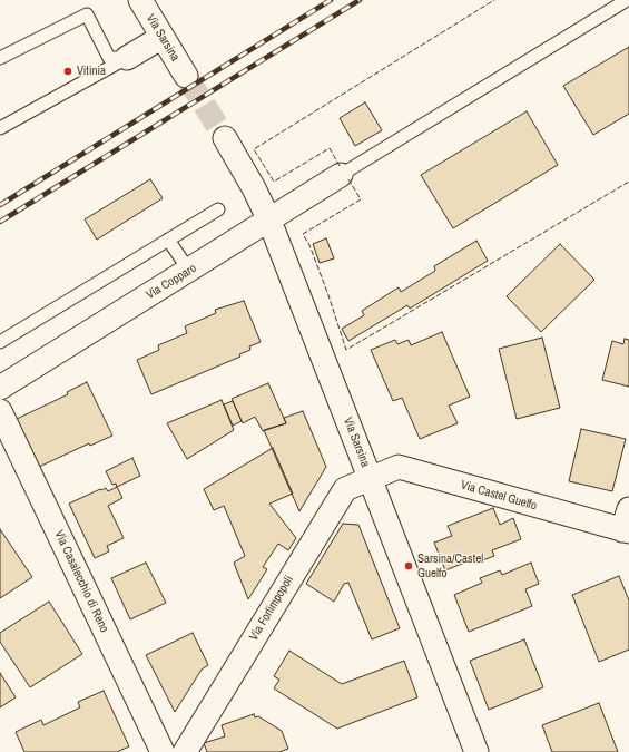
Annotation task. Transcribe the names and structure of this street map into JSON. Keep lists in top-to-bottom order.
{
  "streets": {
    "street": [
      "Via Sarsina",
      "Via Copparo",
      "Via Castel Guelfo",
      "Via Casalecchio di Reno",
      "Via Forlimpopoli"
    ]
  },
  "crossings": [
    ["Via Sarsina", "Via Copparo"],
    ["Via Sarsina", "Via Castel Guelfo"],
    ["Via Sarsina", "Via Forlimpopoli"],
    ["Via Castel Guelfo", "Via Forlimpopoli"]
  ],
  "places": ["Vitinia", "Sarsina/Castel Guelfo"]
}
